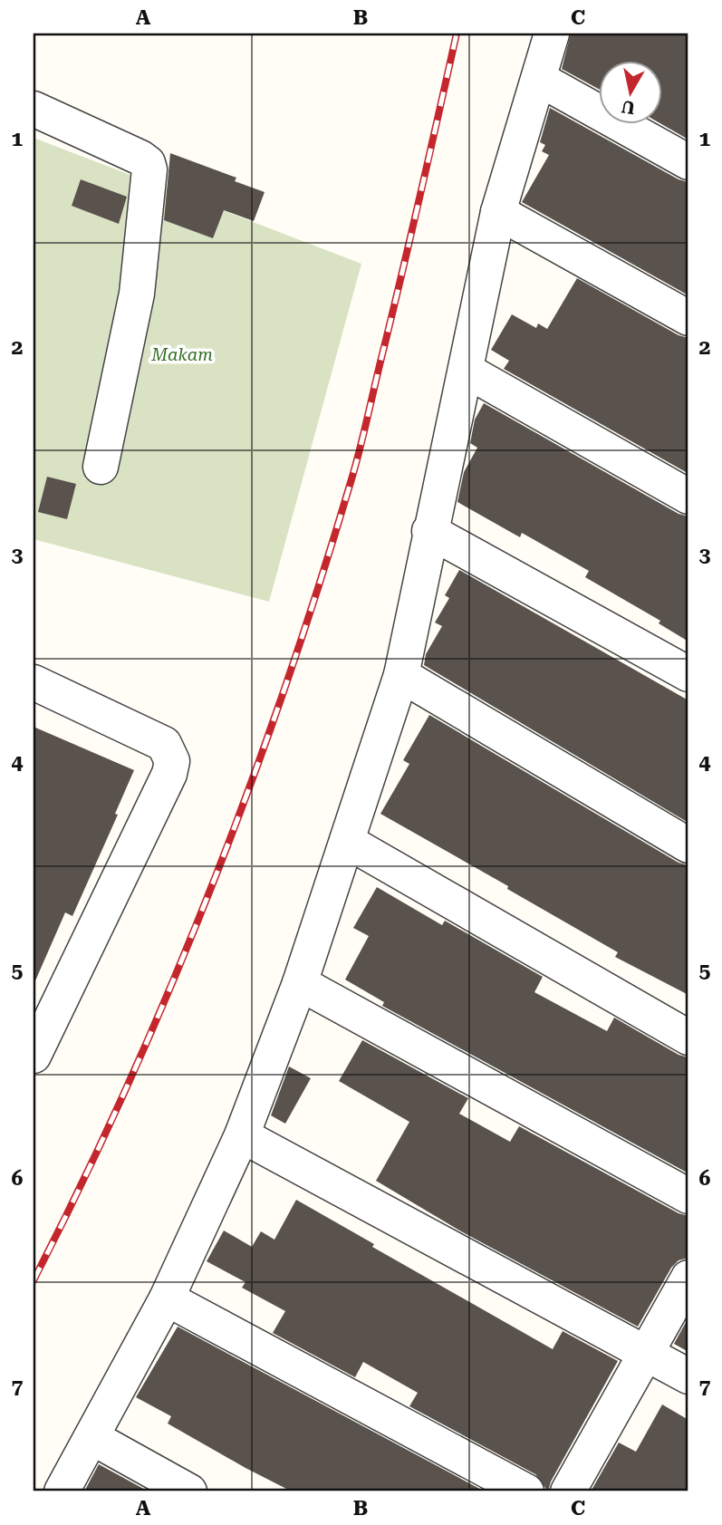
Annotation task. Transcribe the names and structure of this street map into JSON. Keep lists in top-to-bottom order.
{
  "parks": ["Makam"],
  "north": "bottom",
  "grid": {
    "columns": ["A", "B", "C"],
    "rows": [
      "1",
      "2",
      "3",
      "4",
      "5",
      "6",
      "7"
    ]
  }
}
